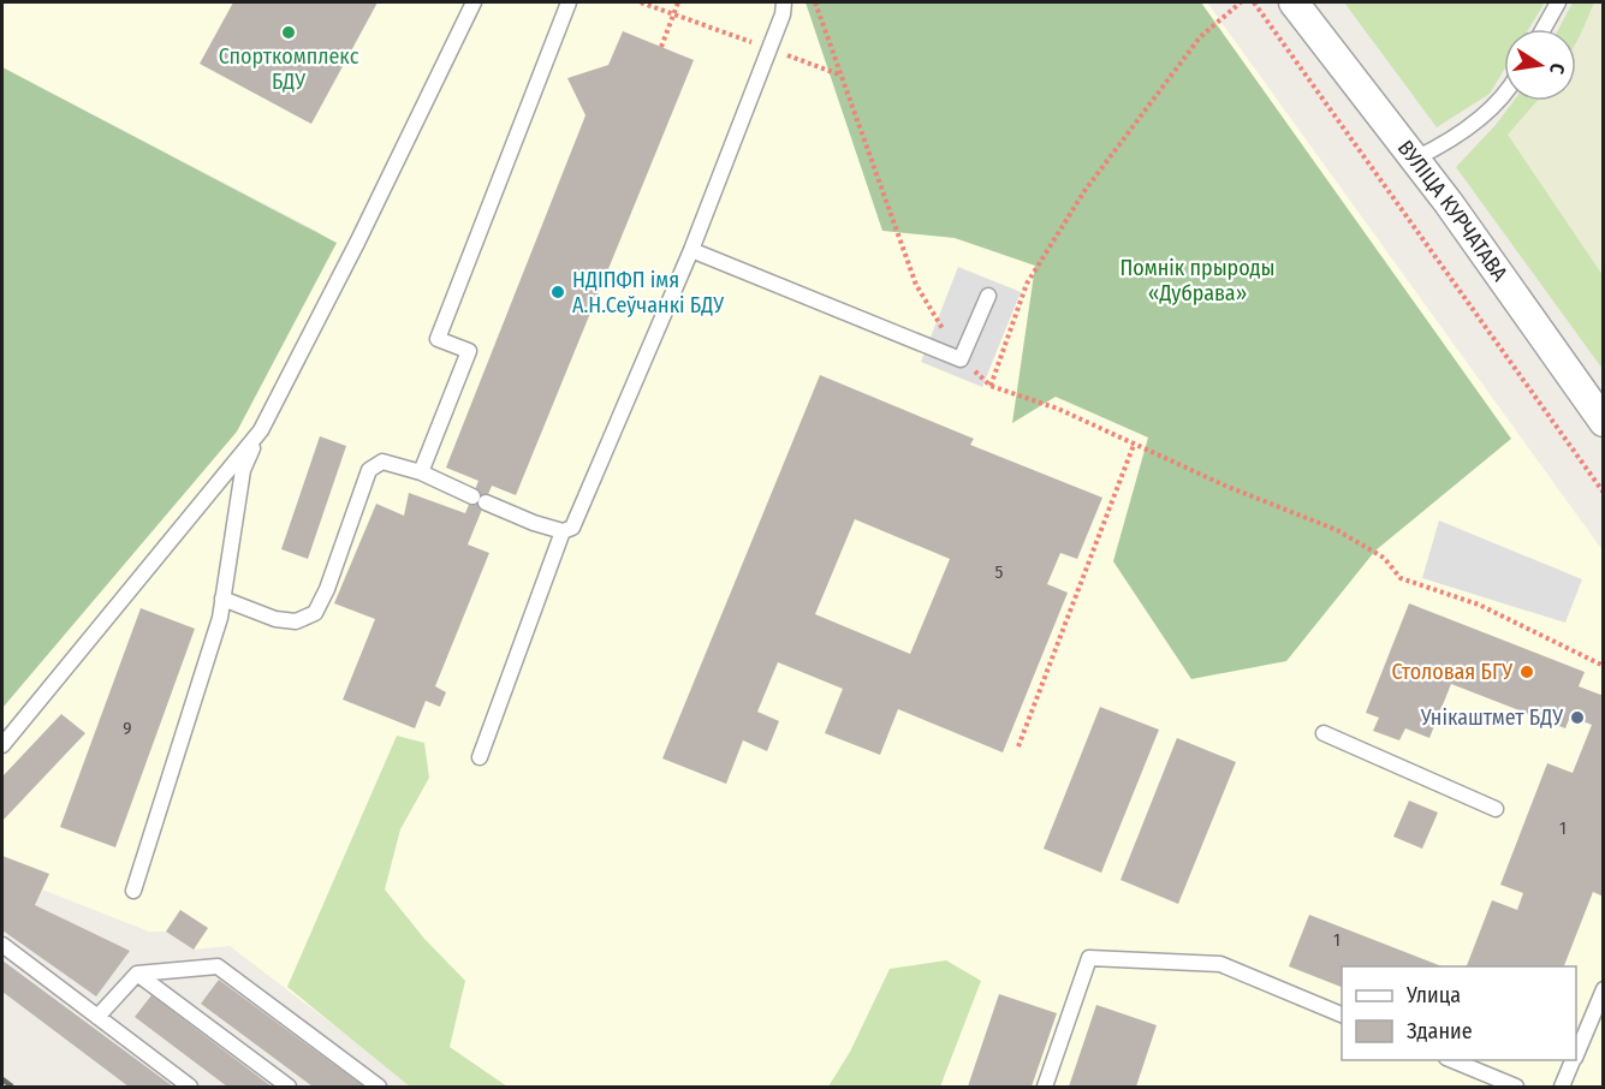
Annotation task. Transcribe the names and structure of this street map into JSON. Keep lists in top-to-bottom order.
{
  "streets": {
    "street": ["ВУЛІЦА КУРЧАТАВА"]
  },
  "parks": ["Помнік прыроды «Дубрава»"],
  "places": [
    "Спорткомплекс БДУ",
    "НДІПФП імя А.Н.Сеўчанкі БДУ",
    "Столовая БГУ",
    "Унікаштмет БДУ"
  ],
  "house_numbers": [
    "5",
    "9",
    "1",
    "1"
  ],
  "legend": ["Улица", "Здание"],
  "north": "right"
}
